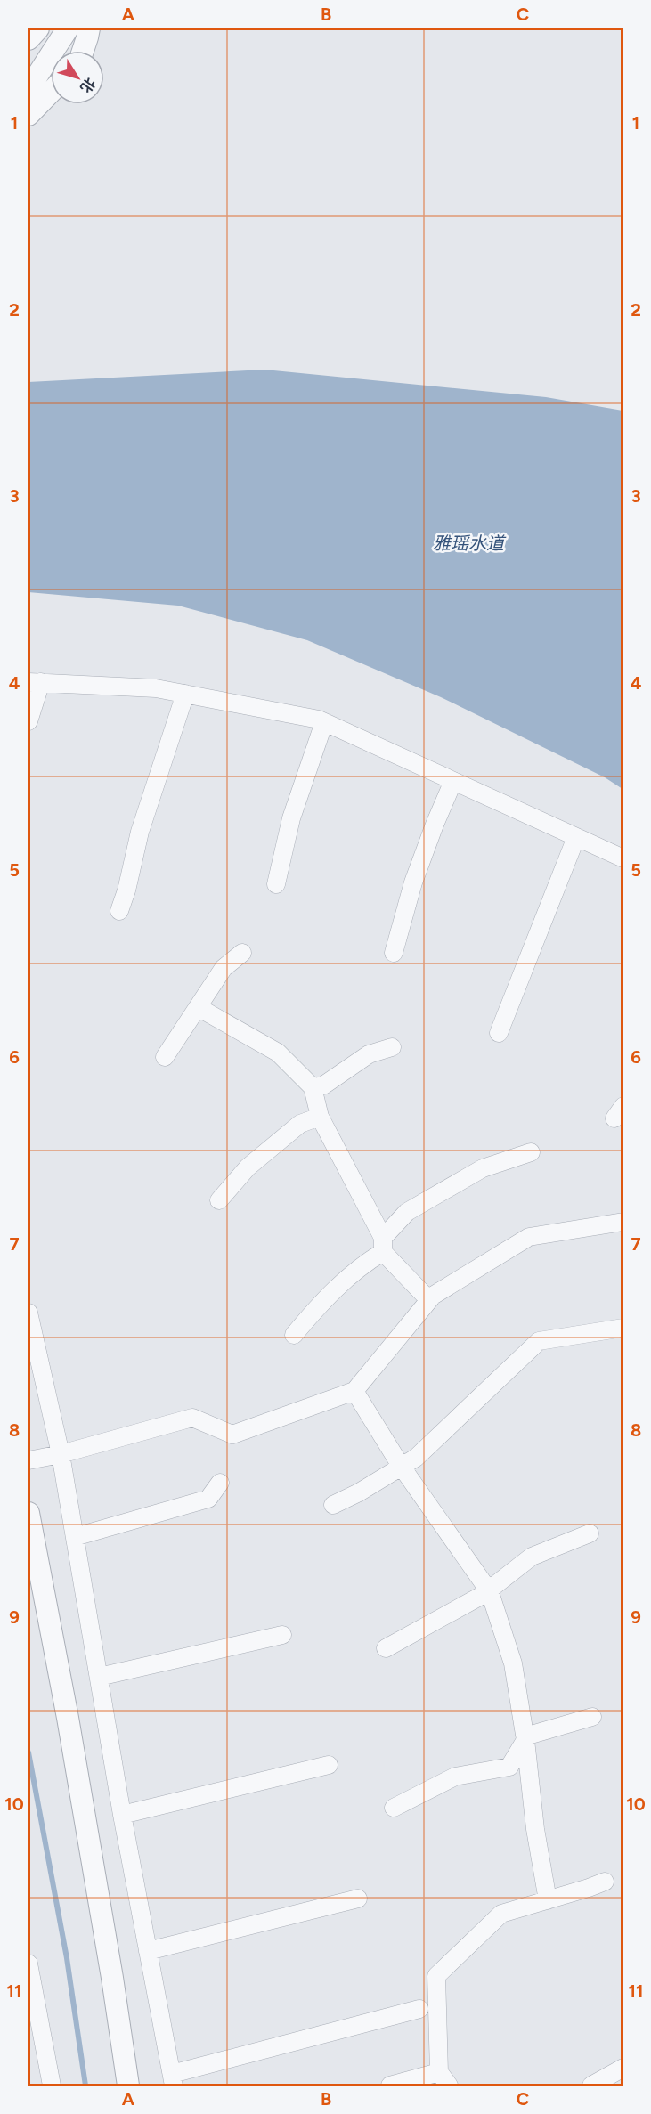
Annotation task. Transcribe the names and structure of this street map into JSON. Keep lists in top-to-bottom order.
{
  "water": ["雅瑶水道"],
  "north": "bottom right",
  "grid": {
    "columns": ["A", "B", "C"],
    "rows": [
      "1",
      "2",
      "3",
      "4",
      "5",
      "6",
      "7",
      "8",
      "9",
      "10",
      "11"
    ]
  }
}
